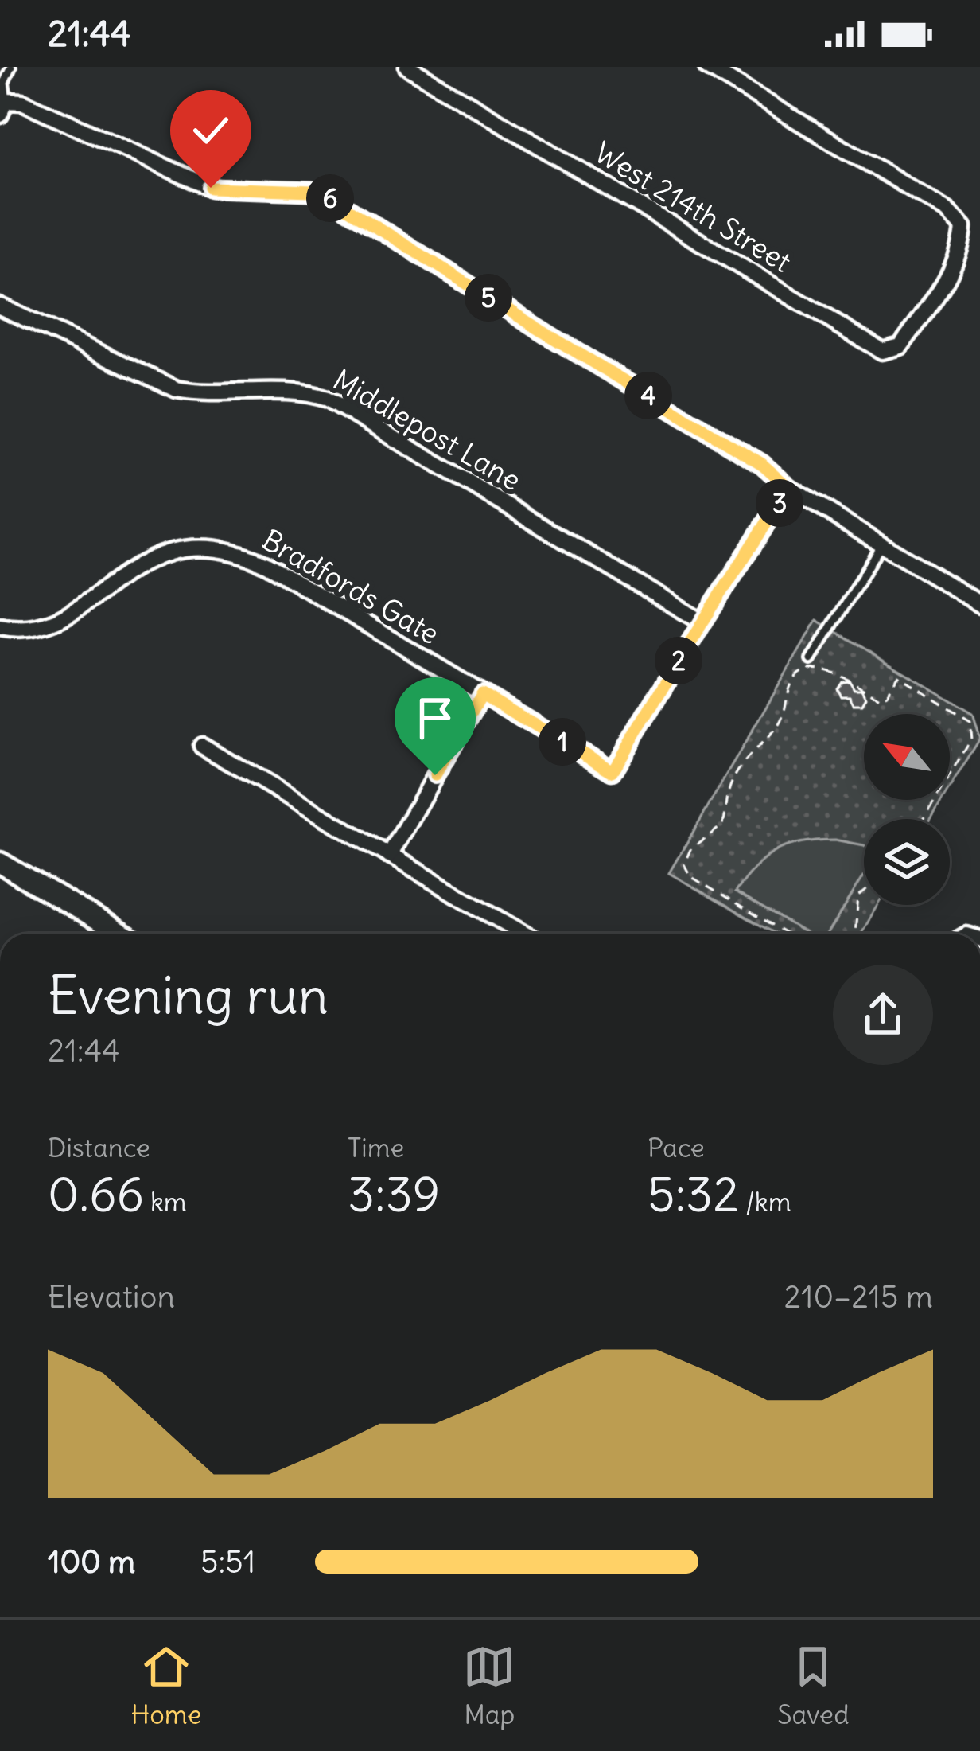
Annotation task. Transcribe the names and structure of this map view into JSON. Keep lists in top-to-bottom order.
{
  "streets": {
    "street": ["West 214th Street", "Middlepost Lane", "Bradfords Gate"]
  },
  "crossings": [
    ["Middlepost Lane", "Bradfords Gate"]
  ],
  "north": "top left",
  "page": {
    "status": "21:44",
    "pins": [
      "6",
      "5",
      "4",
      "3",
      "2",
      "1"
    ],
    "heading": ["Evening run", "21:44"],
    "stats": [
      ["Distance", "0.66 km"],
      ["Time", "3:39"],
      ["Pace", "5:32 /km"]
    ],
    "chart": ["Elevation", "210–215 m"],
    "list": [
      {
        "name": "100 m",
        "note": "5:51"
      }
    ],
    "tabs": ["Home", "Map", "Saved"]
  }
}
